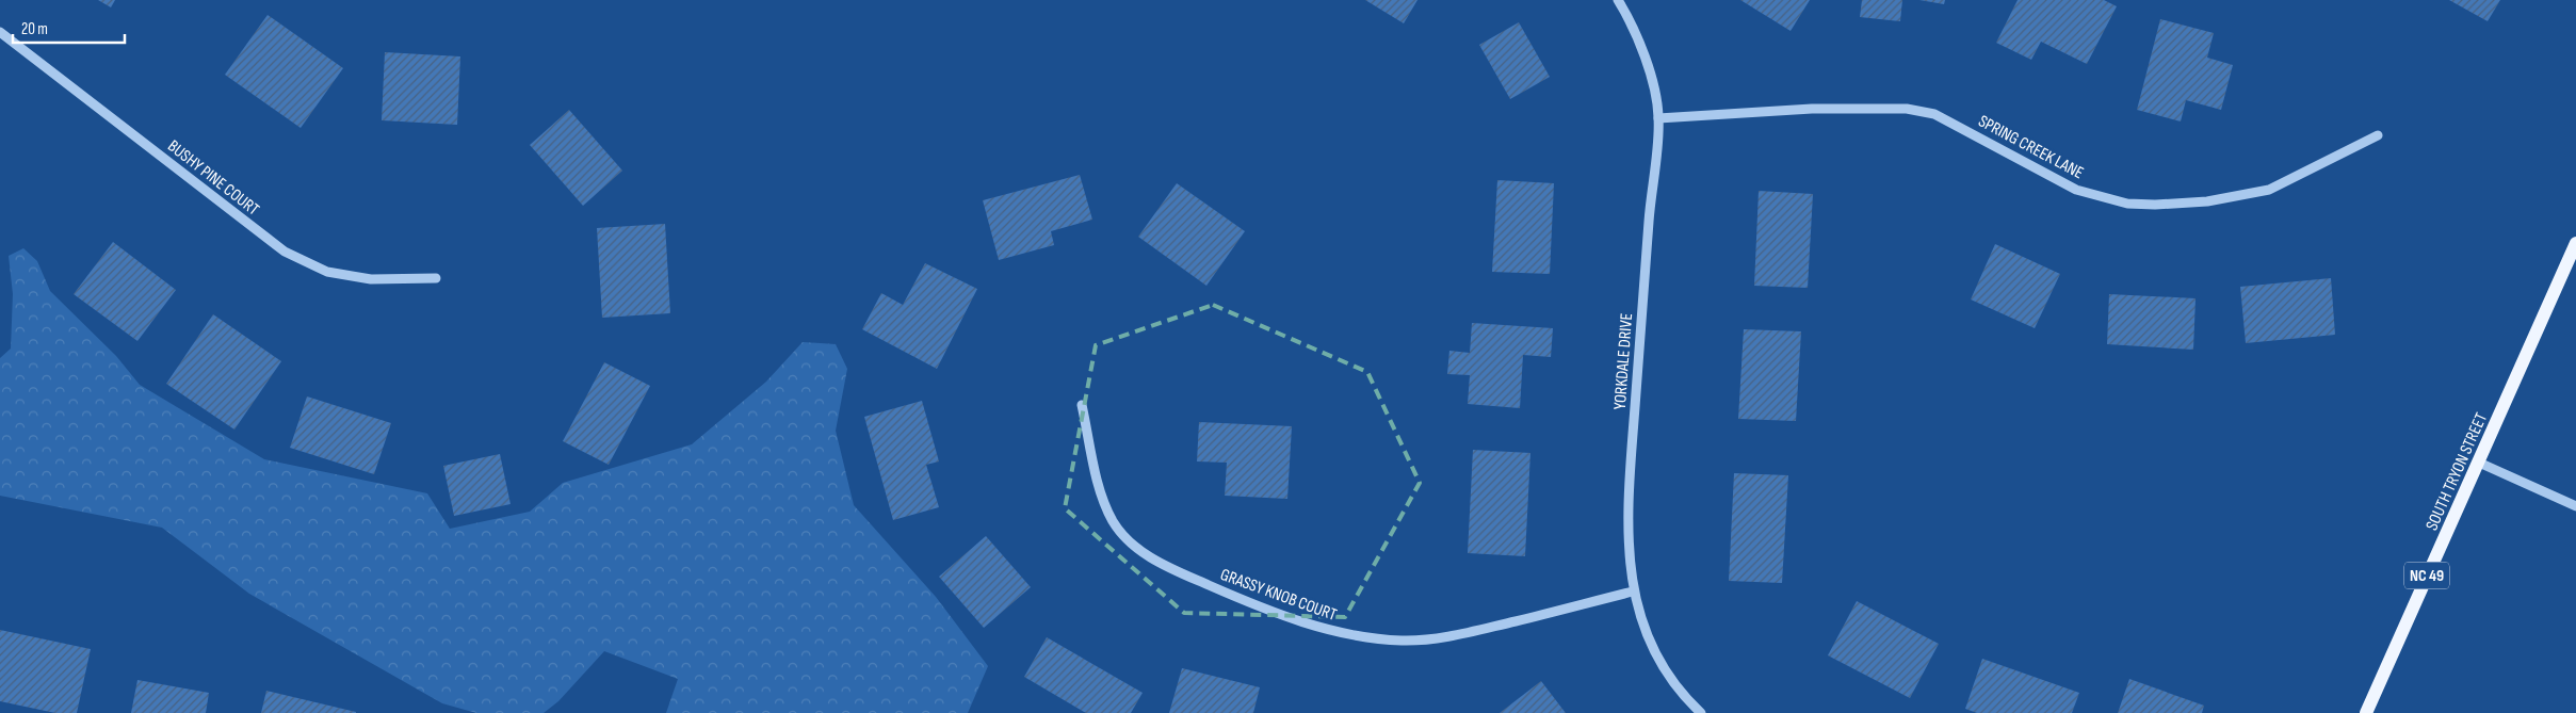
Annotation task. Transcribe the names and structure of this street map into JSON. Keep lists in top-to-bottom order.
{
  "streets": {
    "main road": ["SOUTH TRYON STREET", "NC 49"],
    "street": [
      "SPRING CREEK LANE",
      "BUSHY PINE COURT",
      "YORKDALE DRIVE",
      "GRASSY KNOB COURT"
    ]
  },
  "crossings": [
    ["SPRING CREEK LANE", "YORKDALE DRIVE"],
    ["YORKDALE DRIVE", "GRASSY KNOB COURT"]
  ],
  "scale_bar": "20 m"
}
